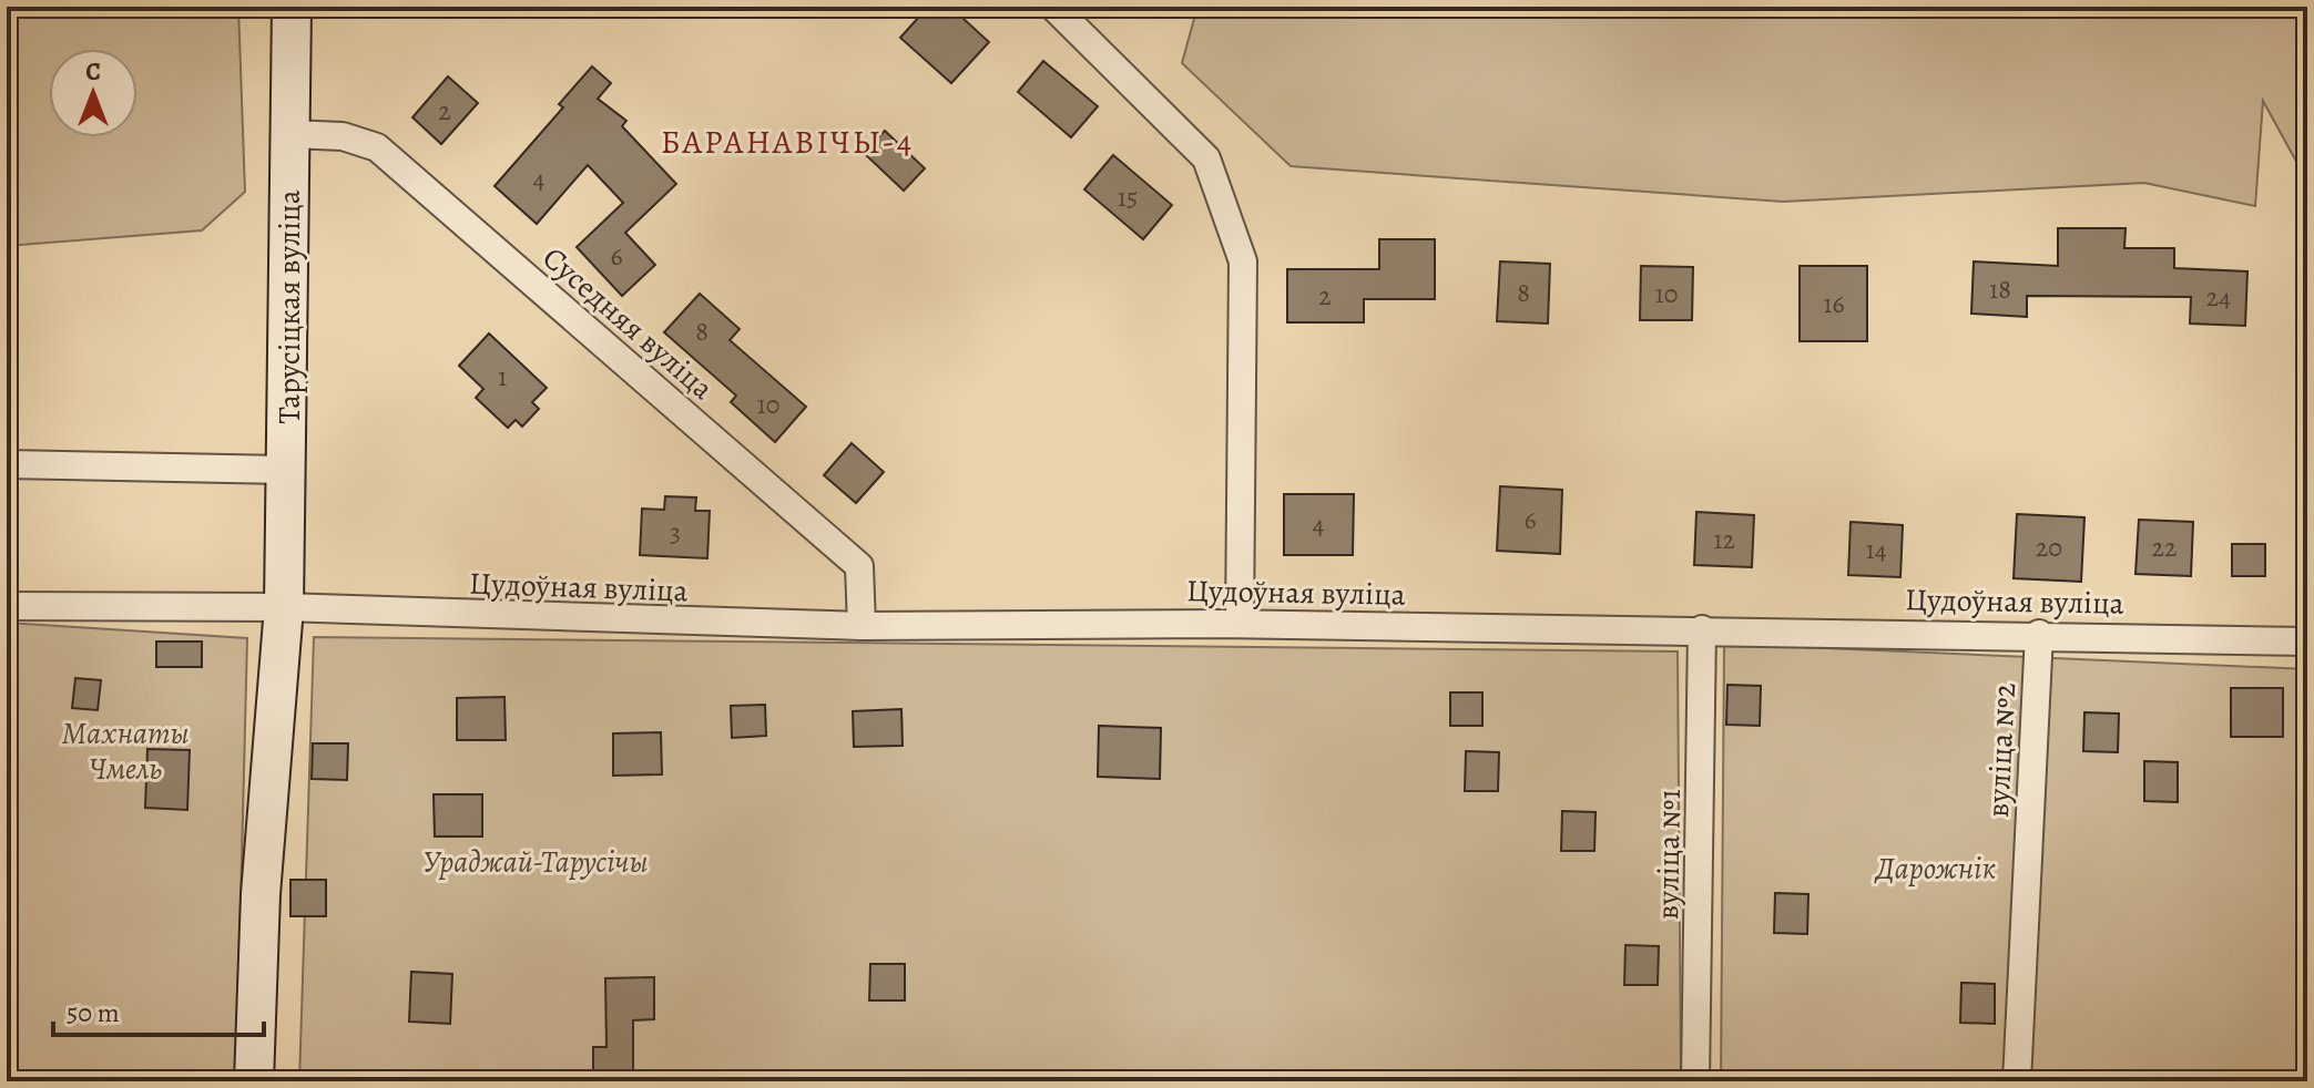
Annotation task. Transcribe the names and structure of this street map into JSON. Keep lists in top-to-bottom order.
{
  "streets": {
    "street": [
      "Тарусіцкая вуліца",
      "Суседняя вуліца",
      "Цудоўная вуліца",
      "вуліца №2",
      "вуліца №1"
    ]
  },
  "crossings": [
    ["Тарусіцкая вуліца", "Суседняя вуліца"],
    ["Тарусіцкая вуліца", "Цудоўная вуліца"],
    ["Суседняя вуліца", "Цудоўная вуліца"],
    ["Цудоўная вуліца", "вуліца №2"],
    ["Цудоўная вуліца", "вуліца №1"]
  ],
  "districts": ["БАРАНАВІЧЫ-4"],
  "parks": ["Махнаты Чмель", "Ураджай-Тарусічы", "Дарожнік"],
  "house_numbers": [
    "2",
    "4",
    "15",
    "6",
    "18",
    "8",
    "10",
    "2",
    "24",
    "16",
    "8",
    "1",
    "10",
    "6",
    "4",
    "3",
    "12",
    "20",
    "22",
    "14"
  ],
  "scale_bar": "50 m",
  "north": "top"
}
